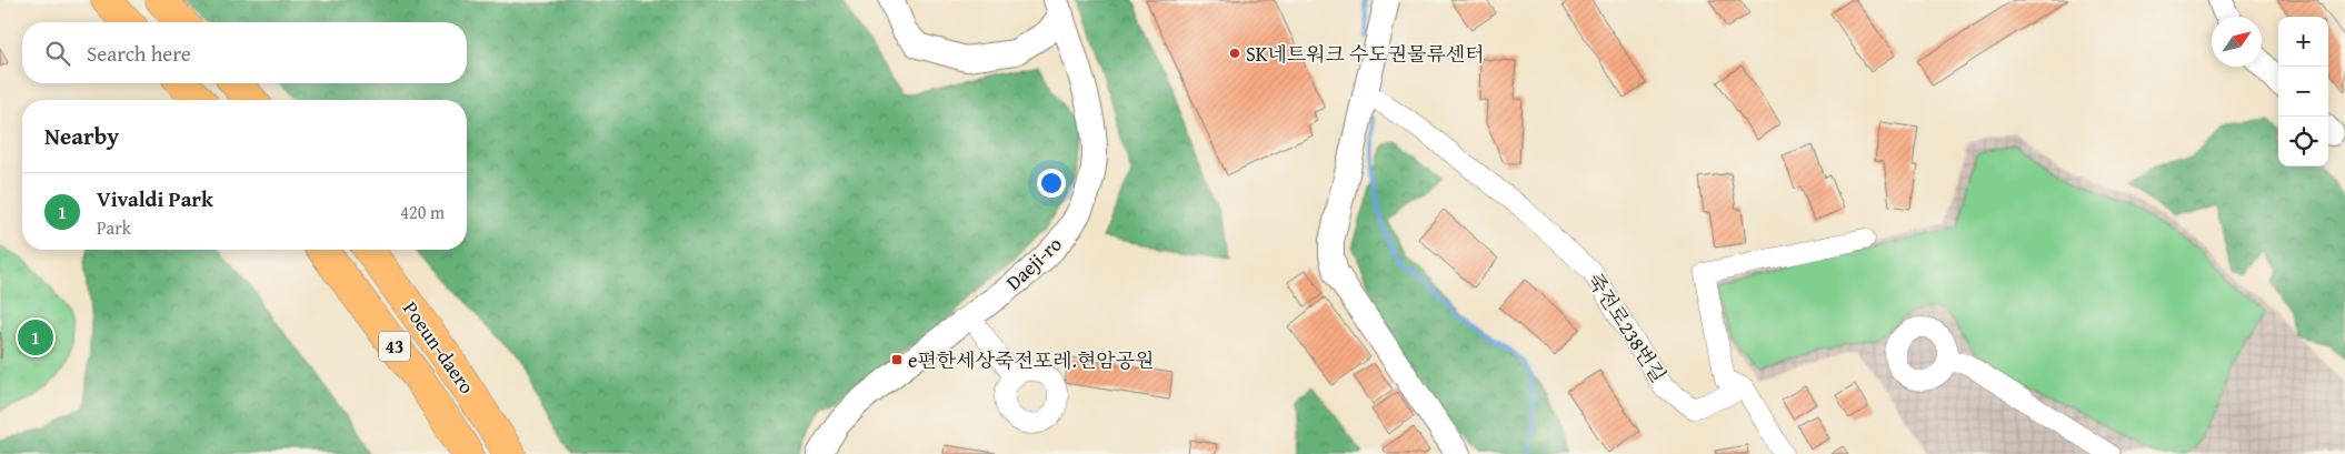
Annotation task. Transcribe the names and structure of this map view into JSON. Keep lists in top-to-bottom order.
{
  "streets": {
    "highway": ["43", "Poeun-daero"],
    "street": ["Daeji-ro", "죽전로238번길"]
  },
  "places": {
    "other": ["SK네트워크 수도권물류센터"],
    "transit": ["e편한세상죽전포레.현암공원"]
  },
  "north": "top right",
  "page": {
    "map_buttons": ["+", "−"],
    "search": "Search here",
    "heading": "Nearby",
    "list": [
      {
        "mark": "1",
        "name": "Vivaldi Park",
        "note": "Park",
        "value": "420 m"
      }
    ],
    "pins": "1"
  }
}
